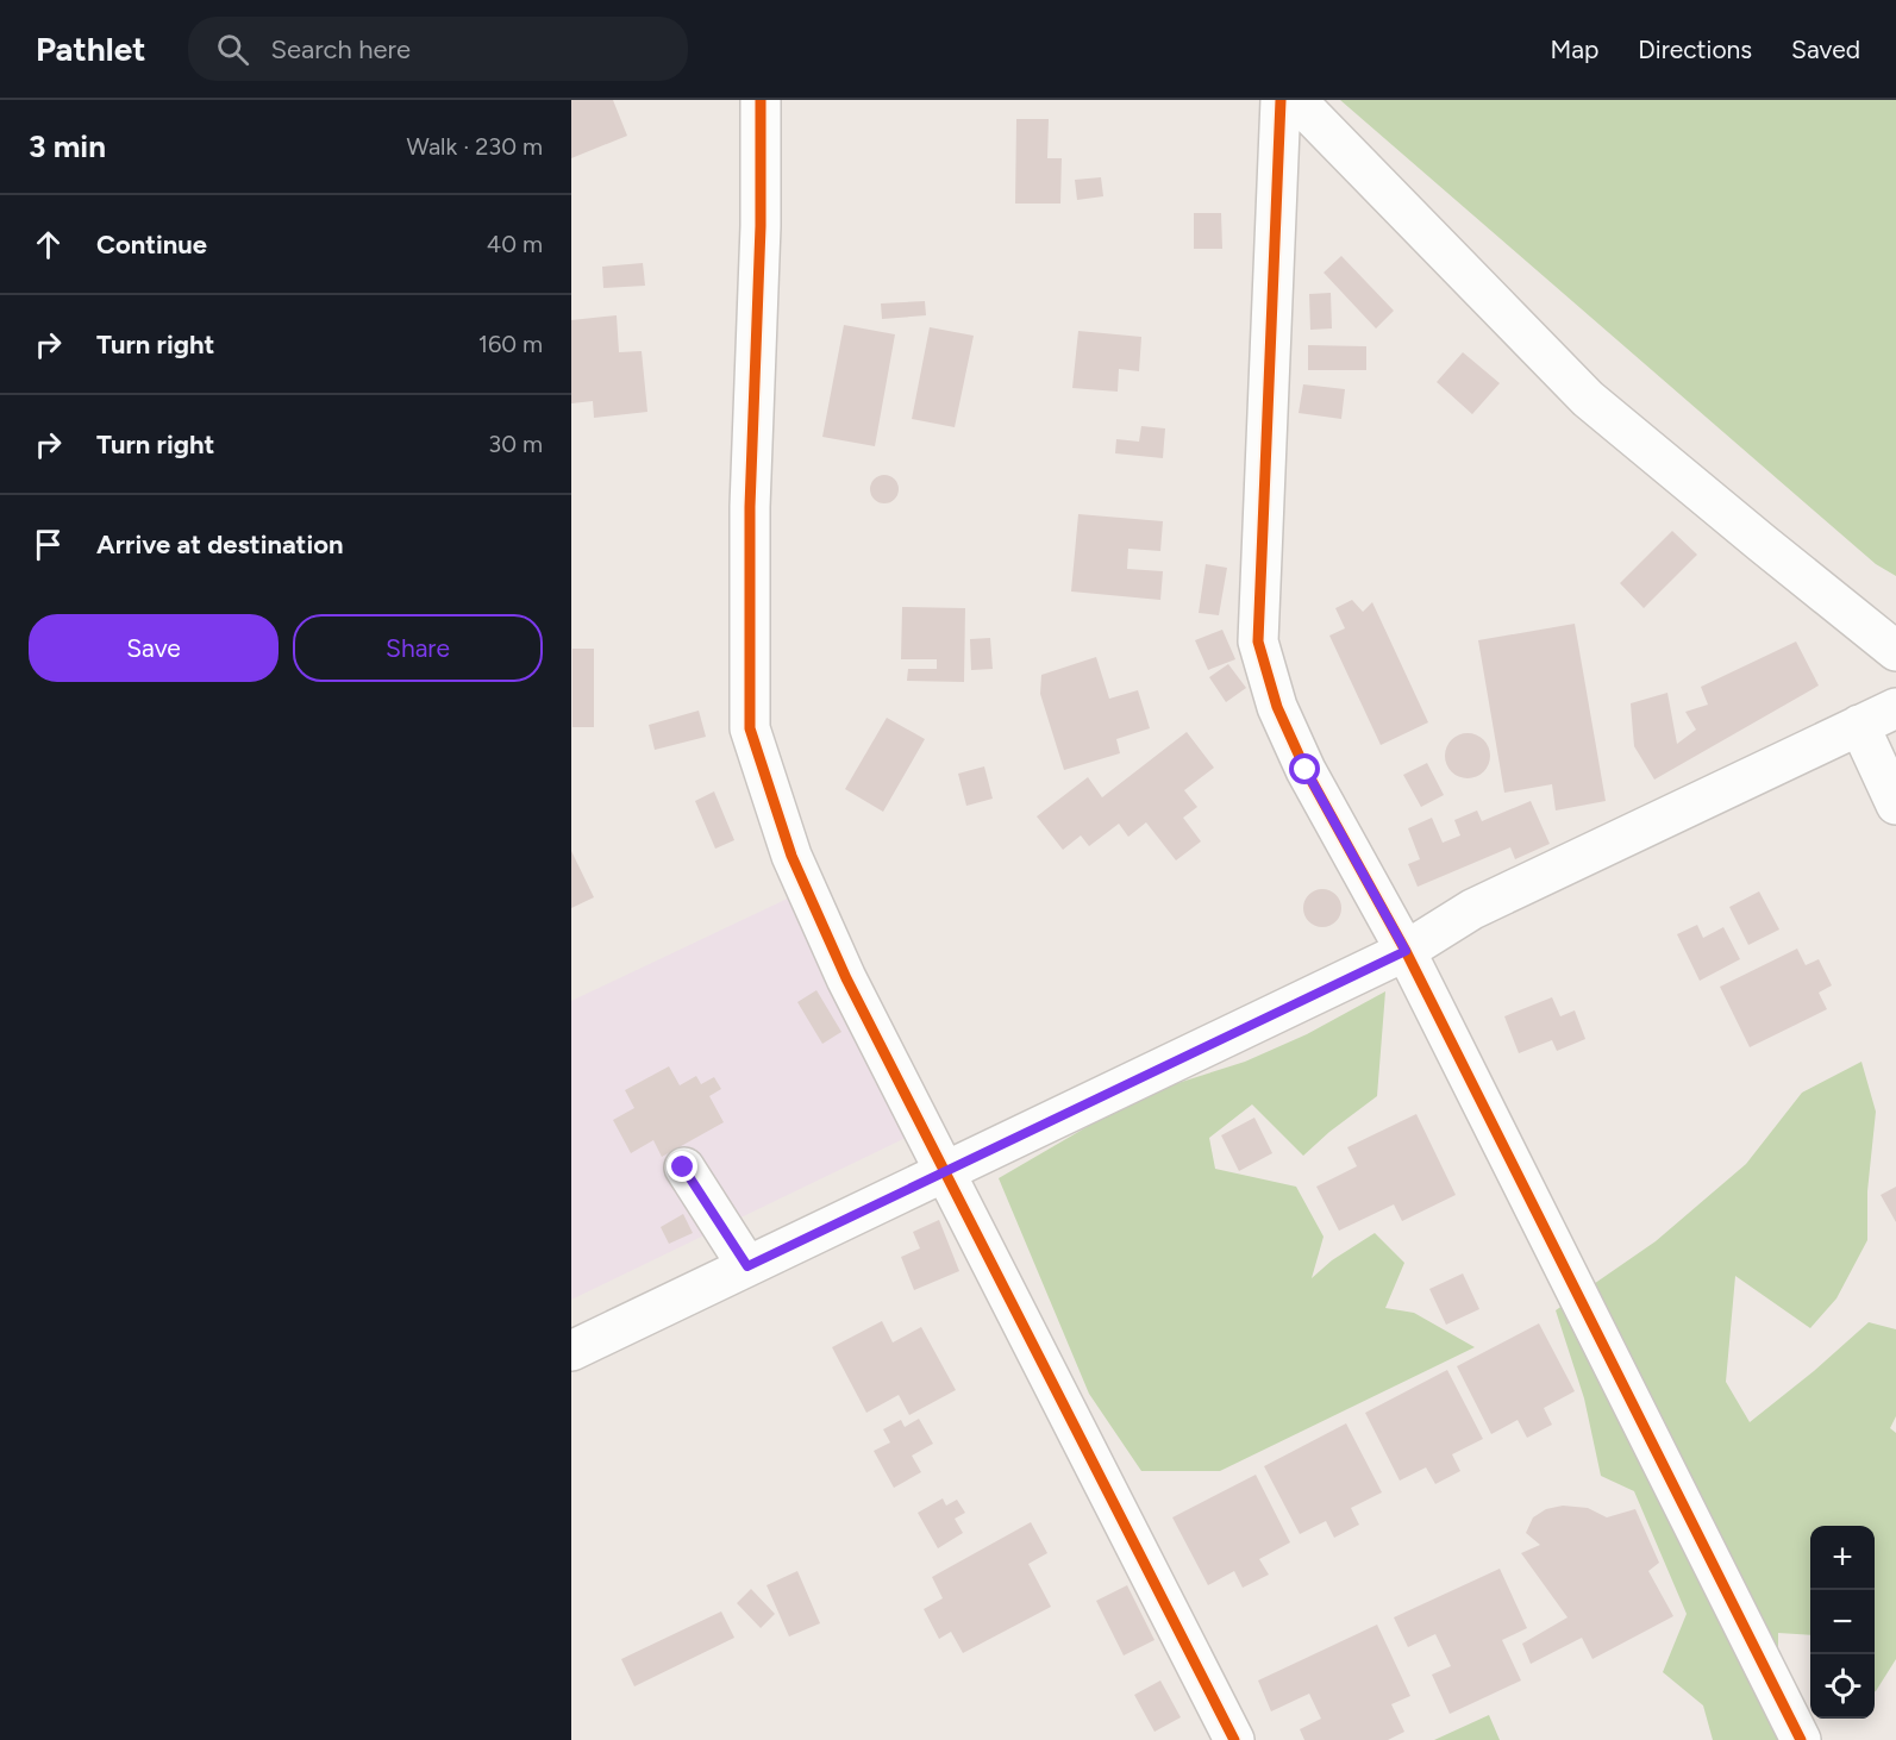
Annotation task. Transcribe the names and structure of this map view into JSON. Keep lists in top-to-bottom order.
{
  "page": {
    "header": "Pathlet",
    "search": "Search here",
    "nav": ["Map", "Directions", "Saved"],
    "heading": ["3 min", "Walk · 230 m"],
    "list": [
      ["Continue", "40 m"],
      ["Turn right", "160 m"],
      ["Turn right", "30 m"],
      "Arrive at destination"
    ],
    "buttons": ["Save", "Share"],
    "map_buttons": ["+", "−"]
  }
}
